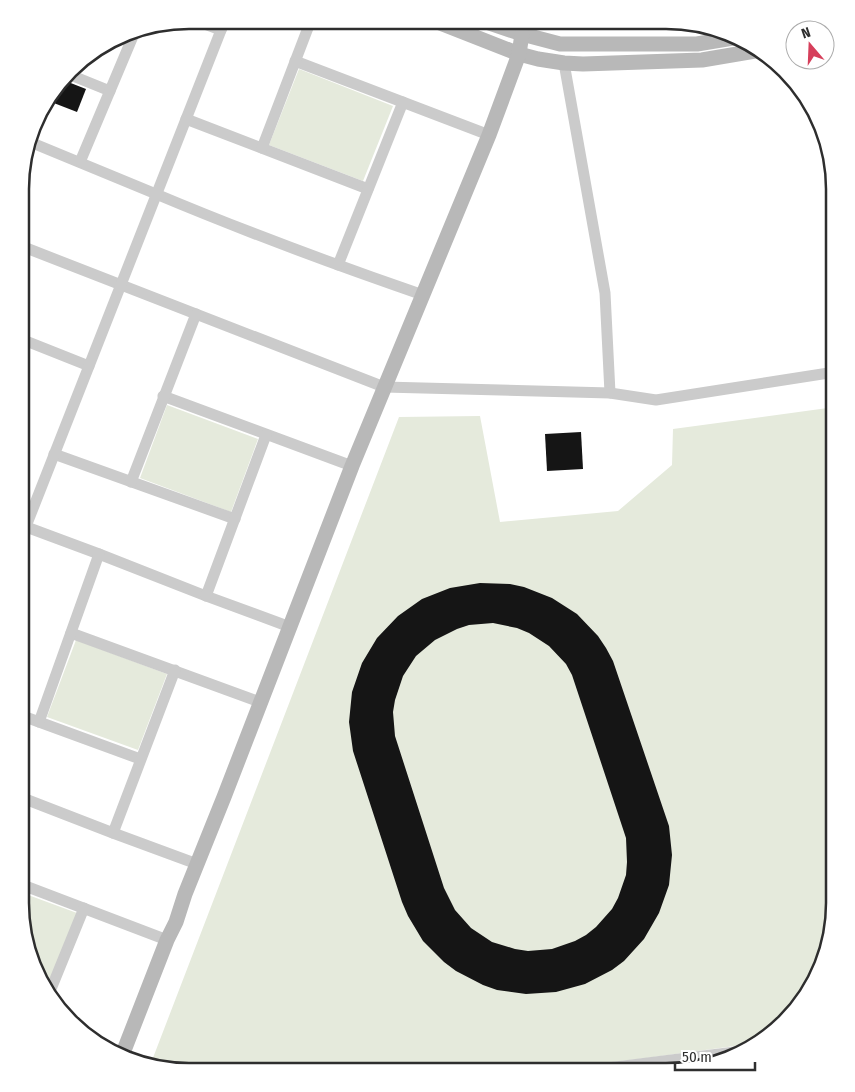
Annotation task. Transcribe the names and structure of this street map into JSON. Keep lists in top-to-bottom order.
{
  "scale_bar": "50 m",
  "north": "top"
}
